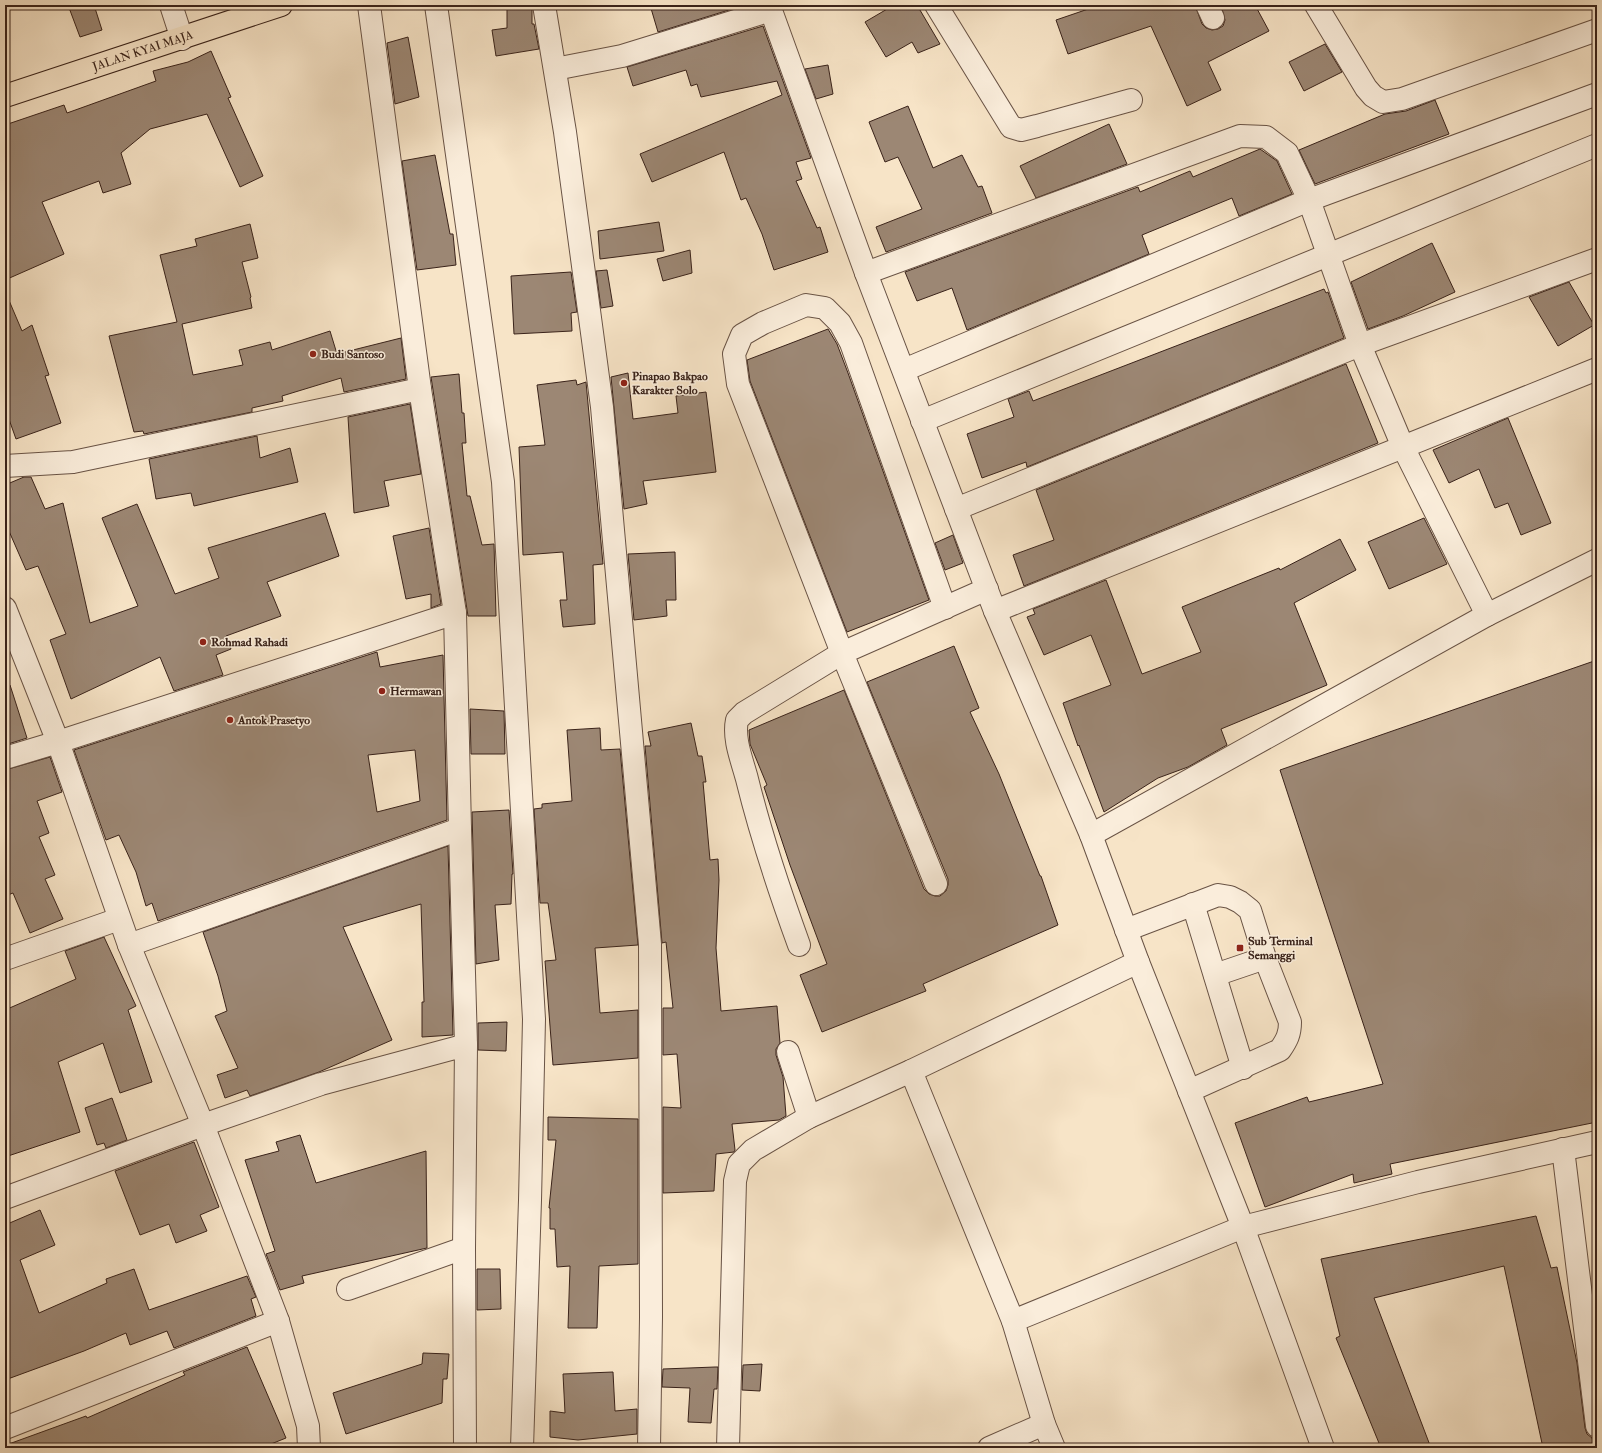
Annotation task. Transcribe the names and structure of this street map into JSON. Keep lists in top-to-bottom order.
{
  "streets": {
    "main road": ["JALAN KYAI MAJA"]
  },
  "places": {
    "other": [
      "Budi Santoso",
      "Pinapao Bakpao Karakter Solo",
      "Rohmad Rahadi",
      "Hermawan",
      "Antok Prasetyo"
    ],
    "transit": ["Sub Terminal Semanggi"]
  }
}
